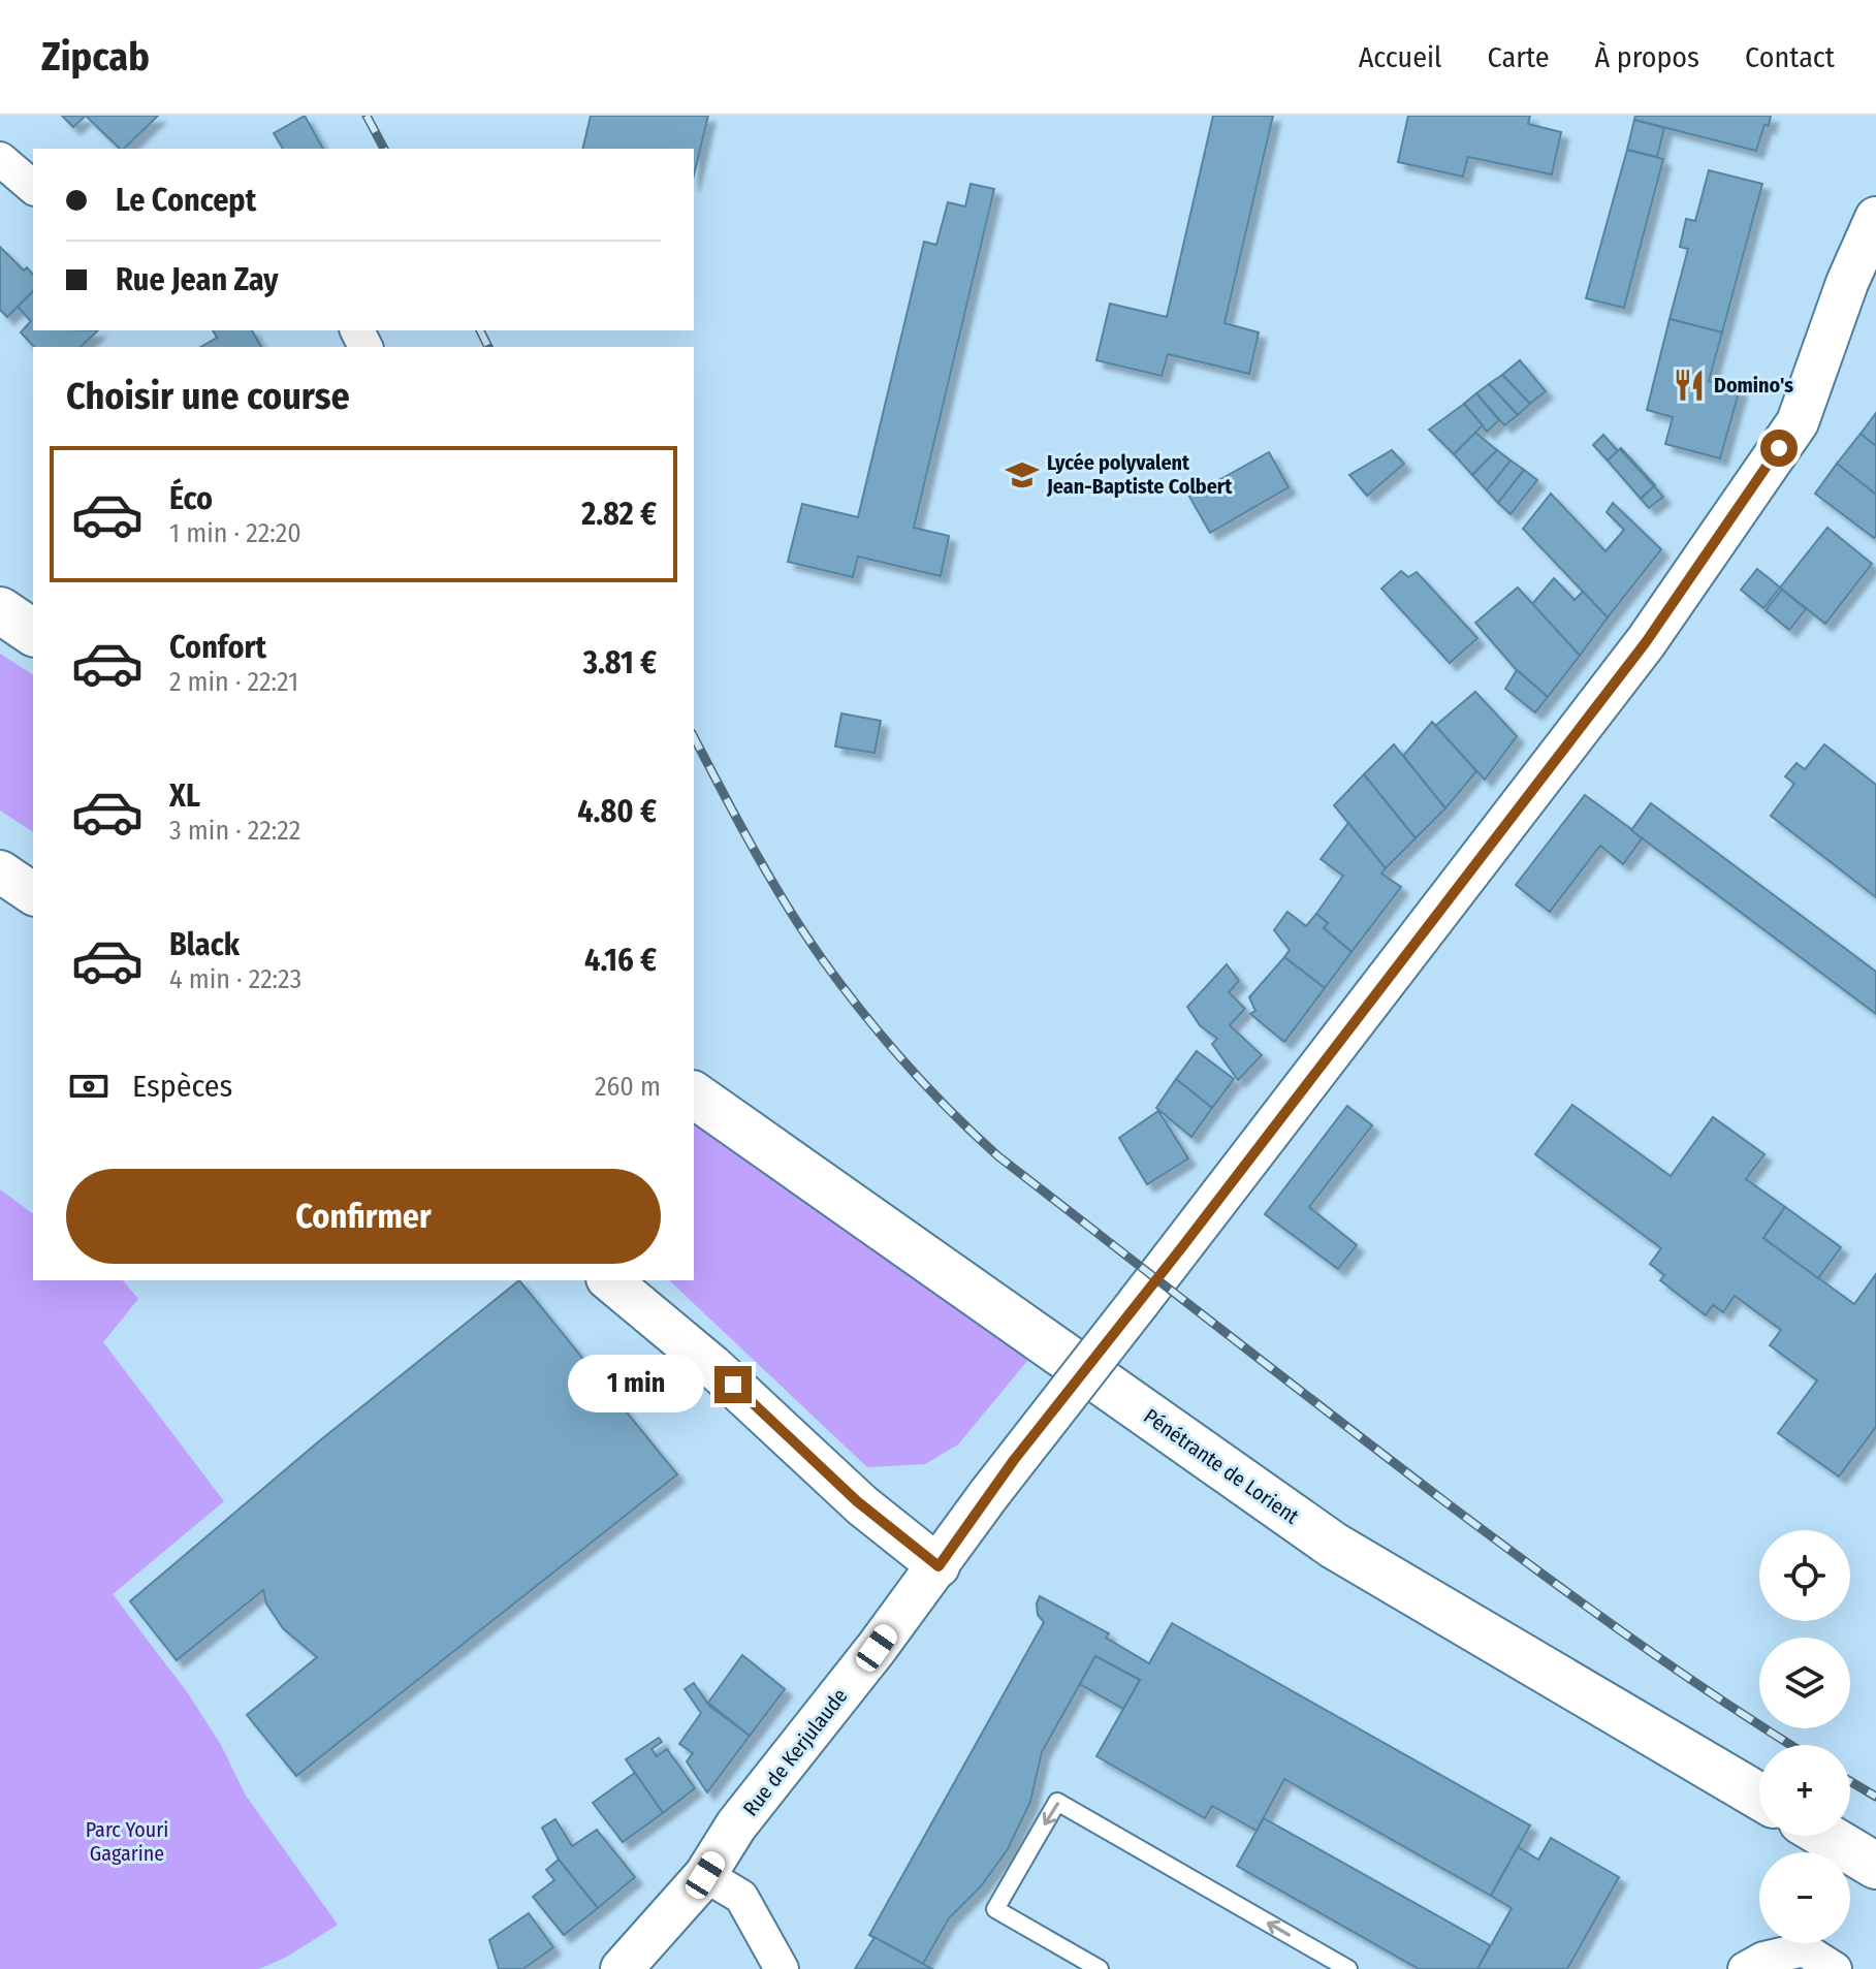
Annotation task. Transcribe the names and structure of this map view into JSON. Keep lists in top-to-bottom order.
{
  "streets": {
    "main road": ["Pénétrante de Lorient"],
    "street": ["Rue de Kerjulaude"]
  },
  "parks": ["Parc Youri Gagarine"],
  "places": {
    "restaurant": ["Domino's"],
    "school or university": ["Lycée polyvalent Jean-Baptiste Colbert"]
  },
  "page": {
    "header": "Zipcab",
    "nav": [
      "Accueil",
      "Carte",
      "À propos",
      "Contact"
    ],
    "banner": ["Le Concept", "Rue Jean Zay"],
    "heading": "Choisir une course",
    "list": [
      {
        "name": "Éco",
        "note": "1 min · 22:20",
        "value": "2.82 €"
      },
      {
        "name": "Confort",
        "note": "2 min · 22:21",
        "value": "3.81 €"
      },
      {
        "name": "XL",
        "note": "3 min · 22:22",
        "value": "4.80 €"
      },
      {
        "name": "Black",
        "note": "4 min · 22:23",
        "value": "4.16 €"
      }
    ],
    "pay": ["Espèces", "260 m"],
    "buttons": "Confirmer",
    "bubble": "1 min",
    "map_buttons": ["+", "−"]
  }
}
